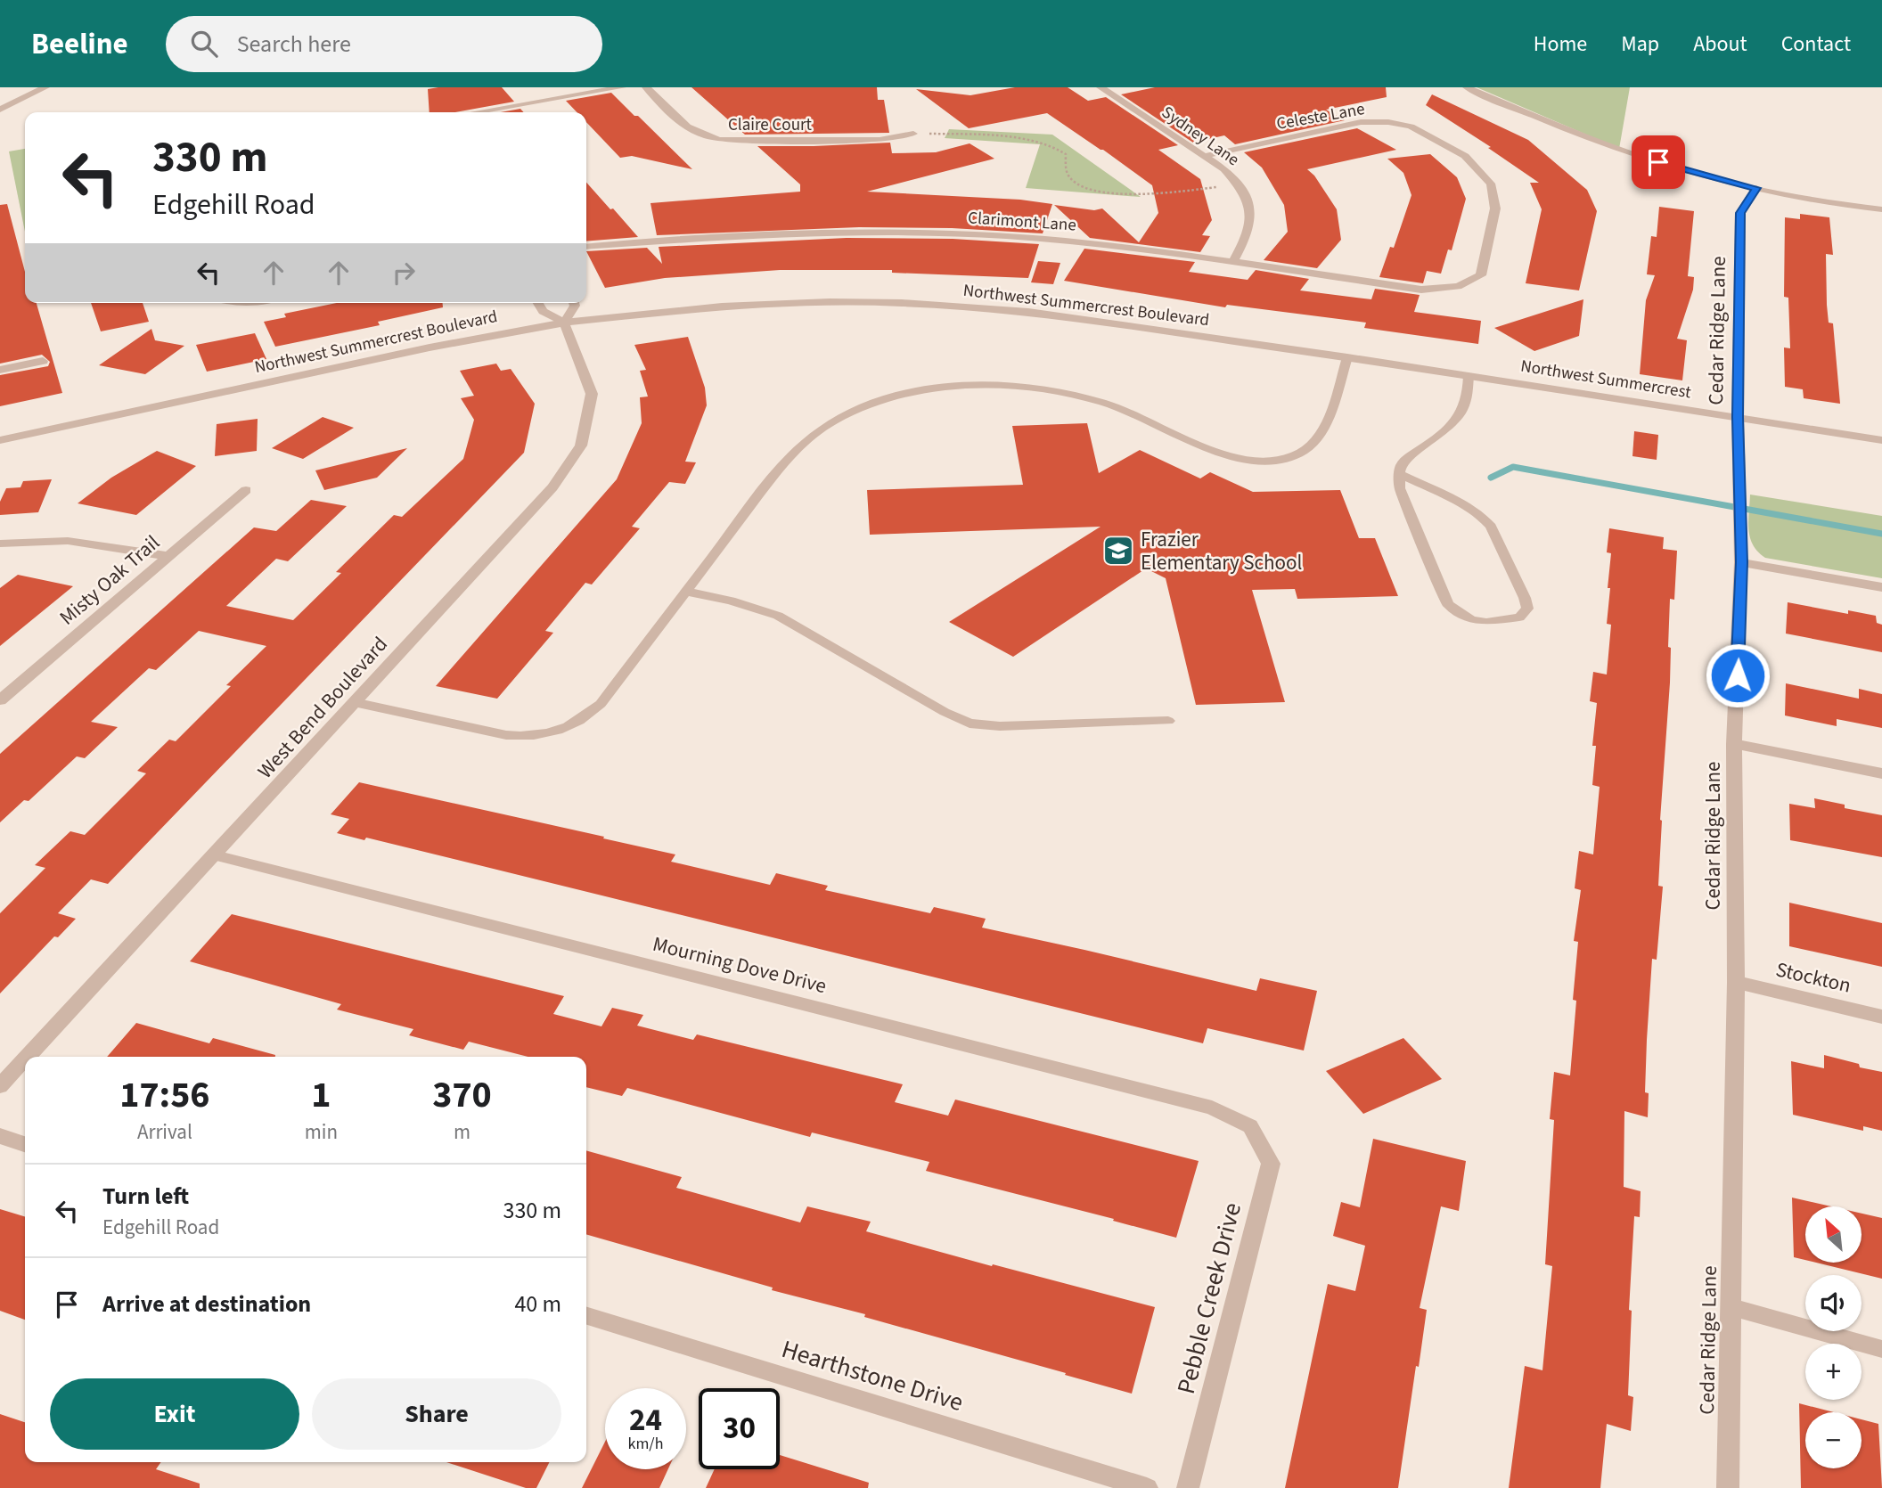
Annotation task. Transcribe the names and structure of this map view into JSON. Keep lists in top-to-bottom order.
{
  "streets": {
    "street": [
      "Celeste Lane",
      "Claire Court",
      "Sydney Lane",
      "Clarimont Lane",
      "Northwest Summercrest Boulevard",
      "Cedar Ridge Lane",
      "Northwest Summercrest",
      "Misty Oak Trail",
      "West Bend Boulevard",
      "Mourning Dove Drive",
      "Stockton",
      "Pebble Creek Drive",
      "Hearthstone Drive"
    ]
  },
  "crossings": [
    ["Celeste Lane", "Sydney Lane"],
    ["Celeste Lane", "Clarimont Lane"],
    ["Sydney Lane", "Clarimont Lane"],
    ["Northwest Summercrest Boulevard", "Northwest Summercrest"],
    ["Northwest Summercrest Boulevard", "West Bend Boulevard"],
    ["Cedar Ridge Lane", "Northwest Summercrest"],
    ["Cedar Ridge Lane", "Stockton"],
    ["West Bend Boulevard", "Mourning Dove Drive"],
    ["Mourning Dove Drive", "Pebble Creek Drive"]
  ],
  "places": {
    "school or university": ["Frazier Elementary School"]
  },
  "north": "top left",
  "page": {
    "header": "Beeline",
    "search": "Search here",
    "nav": [
      "Home",
      "Map",
      "About",
      "Contact"
    ],
    "turn": ["330 m", "Edgehill Road"],
    "eta": [
      "17:56",
      "Arrival",
      "1",
      "min",
      "370",
      "m"
    ],
    "list": [
      {
        "name": "Turn left",
        "note": "Edgehill Road",
        "value": "330 m"
      },
      {
        "name": "Arrive at destination",
        "value": "40 m"
      }
    ],
    "map_buttons": ["+", "−"],
    "buttons": ["Exit", "Share"],
    "speed": "24 km/h",
    "limit": "30"
  }
}
